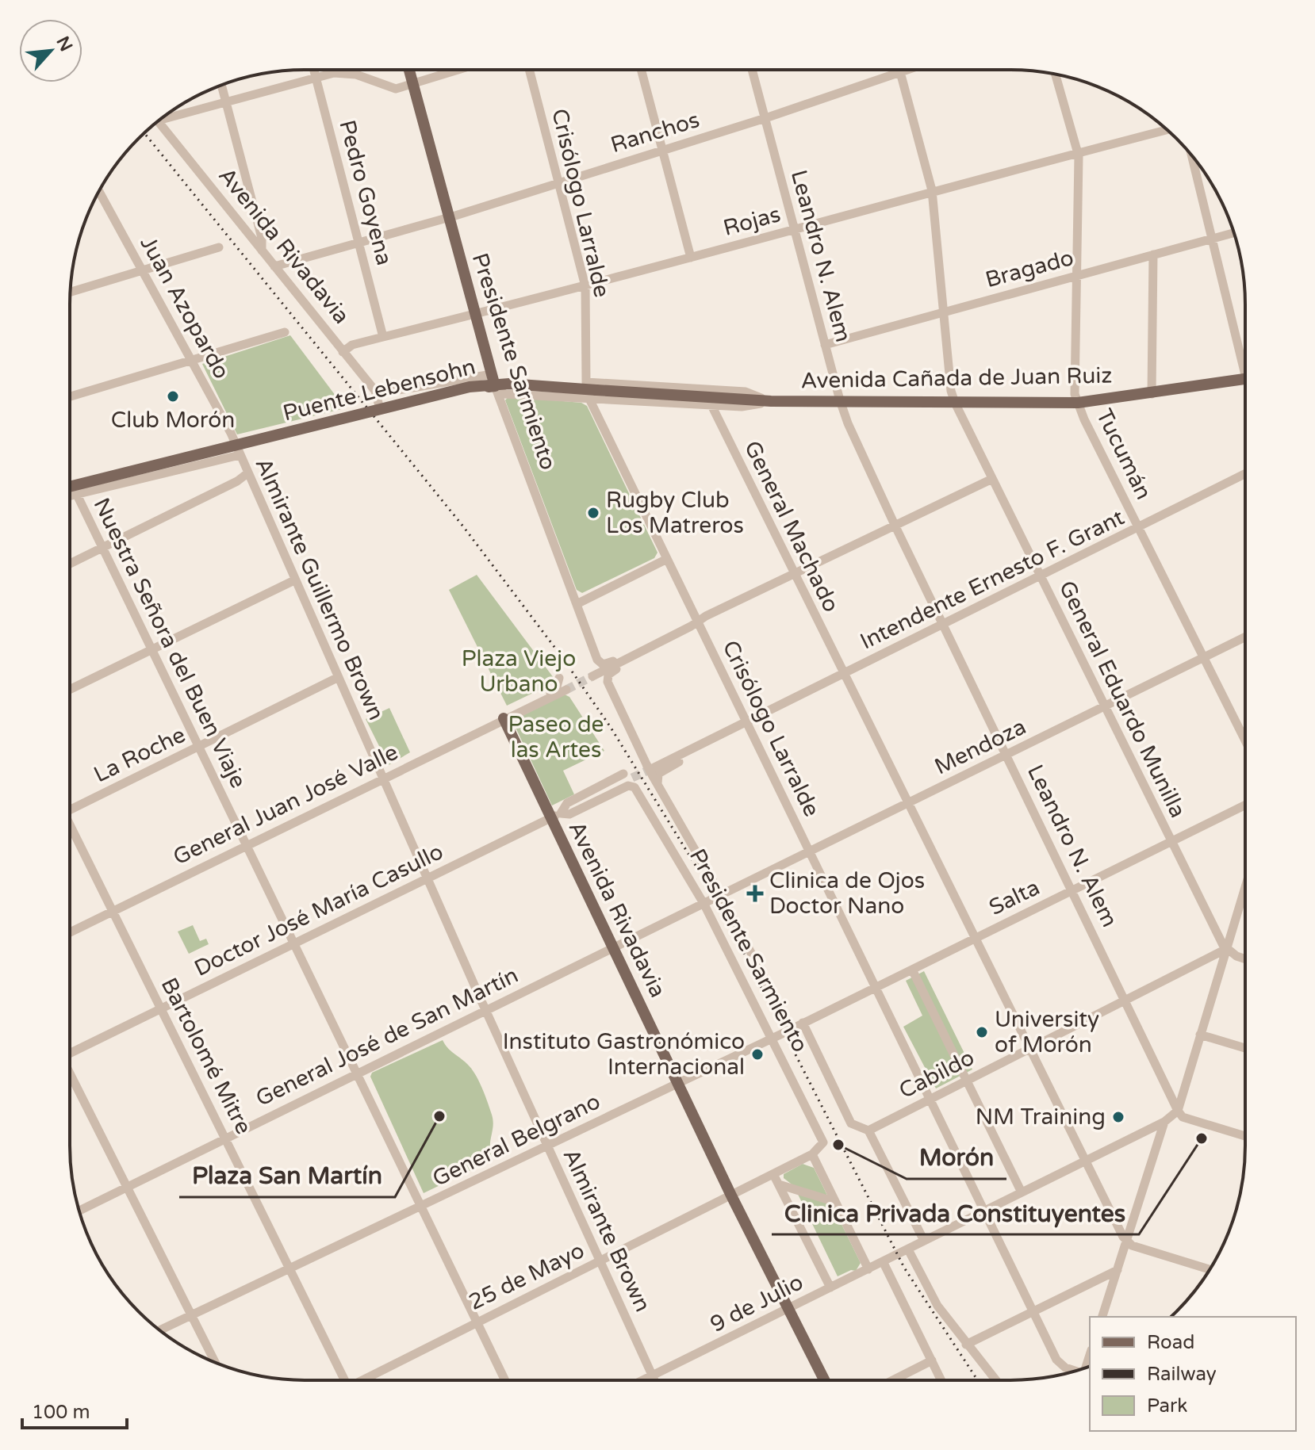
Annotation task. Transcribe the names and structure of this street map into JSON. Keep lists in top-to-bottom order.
{
  "streets": {
    "main road": [
      "Avenida Rivadavia",
      "Presidente Sarmiento",
      "Avenida Cañada de Juan Ruiz",
      "Puente Lebensohn"
    ],
    "street": [
      "Ranchos",
      "Pedro Goyena",
      "Crisólogo Larralde",
      "Rojas",
      "Leandro N. Alem",
      "Bragado",
      "Juan Azopardo",
      "Tucumán",
      "General Machado",
      "Intendente Ernesto F. Grant",
      "Almirante Guillermo Brown",
      "Nuestra Señora del Buen Viaje",
      "General Eduardo Munilla",
      "Mendoza",
      "La Roche",
      "General Juan José Valle",
      "Salta",
      "Doctor José María Casullo",
      "General José de San Martín",
      "Bartolomé Mitre",
      "Cabildo",
      "General Belgrano",
      "Almirante Brown",
      "25 de Mayo",
      "9 de Julio"
    ]
  },
  "crossings": [
    ["Ranchos", "Pedro Goyena"],
    ["Ranchos", "Crisólogo Larralde"],
    ["Ranchos", "Avenida Rivadavia"],
    ["Ranchos", "Leandro N. Alem"],
    ["Ranchos", "Presidente Sarmiento"],
    ["Ranchos", "General Eduardo Munilla"],
    ["Pedro Goyena", "Rojas"],
    ["Crisólogo Larralde", "Rojas"],
    ["Crisólogo Larralde", "Avenida Cañada de Juan Ruiz"],
    ["Crisólogo Larralde", "Puente Lebensohn"],
    ["Crisólogo Larralde", "Intendente Ernesto F. Grant"],
    ["Crisólogo Larralde", "Mendoza"],
    ["Crisólogo Larralde", "Salta"],
    ["Crisólogo Larralde", "Cabildo"],
    ["Crisólogo Larralde", "9 de Julio"],
    ["Rojas", "Avenida Rivadavia"],
    ["Rojas", "Leandro N. Alem"],
    ["Rojas", "Presidente Sarmiento"],
    ["Rojas", "Tucumán"],
    ["Rojas", "General Eduardo Munilla"],
    ["Avenida Rivadavia", "Avenida Cañada de Juan Ruiz"],
    ["Avenida Rivadavia", "General Juan José Valle"],
    ["Avenida Rivadavia", "Doctor José María Casullo"],
    ["Avenida Rivadavia", "General José de San Martín"],
    ["Avenida Rivadavia", "General Belgrano"],
    ["Avenida Rivadavia", "25 de Mayo"],
    ["Avenida Rivadavia", "9 de Julio"],
    ["Leandro N. Alem", "Bragado"],
    ["Leandro N. Alem", "Avenida Cañada de Juan Ruiz"],
    ["Leandro N. Alem", "Intendente Ernesto F. Grant"],
    ["Leandro N. Alem", "Mendoza"],
    ["Leandro N. Alem", "Salta"],
    ["Leandro N. Alem", "Cabildo"],
    ["Leandro N. Alem", "9 de Julio"],
    ["Bragado", "Tucumán"],
    ["Bragado", "General Eduardo Munilla"],
    ["Juan Azopardo", "Avenida Cañada de Juan Ruiz"],
    ["Juan Azopardo", "Almirante Guillermo Brown"],
    ["Presidente Sarmiento", "Avenida Cañada de Juan Ruiz"],
    ["Presidente Sarmiento", "Intendente Ernesto F. Grant"],
    ["Presidente Sarmiento", "Mendoza"],
    ["Presidente Sarmiento", "Salta"],
    ["Presidente Sarmiento", "Doctor José María Casullo"],
    ["Presidente Sarmiento", "General José de San Martín"],
    ["Presidente Sarmiento", "Cabildo"],
    ["Presidente Sarmiento", "General Belgrano"],
    ["Presidente Sarmiento", "25 de Mayo"],
    ["Avenida Cañada de Juan Ruiz", "Puente Lebensohn"],
    ["Avenida Cañada de Juan Ruiz", "Tucumán"],
    ["Avenida Cañada de Juan Ruiz", "General Machado"],
    ["Avenida Cañada de Juan Ruiz", "Almirante Guillermo Brown"],
    ["Avenida Cañada de Juan Ruiz", "General Eduardo Munilla"],
    ["Tucumán", "Intendente Ernesto F. Grant"],
    ["Tucumán", "Mendoza"],
    ["General Machado", "Intendente Ernesto F. Grant"],
    ["General Machado", "Mendoza"],
    ["General Machado", "Salta"],
    ["General Machado", "Cabildo"],
    ["General Machado", "9 de Julio"],
    ["Intendente Ernesto F. Grant", "General Eduardo Munilla"],
    ["Almirante Guillermo Brown", "La Roche"],
    ["Almirante Guillermo Brown", "General Juan José Valle"],
    ["Almirante Guillermo Brown", "Doctor José María Casullo"],
    ["Almirante Guillermo Brown", "Almirante Brown"],
    ["Nuestra Señora del Buen Viaje", "La Roche"],
    ["Nuestra Señora del Buen Viaje", "General Juan José Valle"],
    ["Nuestra Señora del Buen Viaje", "Doctor José María Casullo"],
    ["Nuestra Señora del Buen Viaje", "General José de San Martín"],
    ["Nuestra Señora del Buen Viaje", "General Belgrano"],
    ["Nuestra Señora del Buen Viaje", "25 de Mayo"],
    ["General Eduardo Munilla", "Mendoza"],
    ["General Eduardo Munilla", "Salta"],
    ["General Eduardo Munilla", "Cabildo"],
    ["Mendoza", "General José de San Martín"],
    ["General Juan José Valle", "Bartolomé Mitre"],
    ["Salta", "General Belgrano"],
    ["Doctor José María Casullo", "Bartolomé Mitre"],
    ["Doctor José María Casullo", "Almirante Brown"],
    ["General José de San Martín", "Bartolomé Mitre"],
    ["General José de San Martín", "Almirante Brown"],
    ["Bartolomé Mitre", "General Belgrano"],
    ["General Belgrano", "Almirante Brown"],
    ["Almirante Brown", "25 de Mayo"],
    ["Almirante Brown", "9 de Julio"]
  ],
  "parks": ["Plaza Viejo Urbano", "Paseo de las Artes"],
  "places": {
    "other": [
      "Club Morón",
      "Rugby Club Los Matreros",
      "University of Morón",
      "Instituto Gastronómico Internacional",
      "Plaza San Martín",
      "NM Training",
      "Clinica Privada Constituyentes",
      "Morón"
    ],
    "health": ["Clinica de Ojos Doctor Nano"]
  },
  "legend": ["Road", "Railway", "Park"],
  "scale_bar": "100 m",
  "north": "top right"
}
